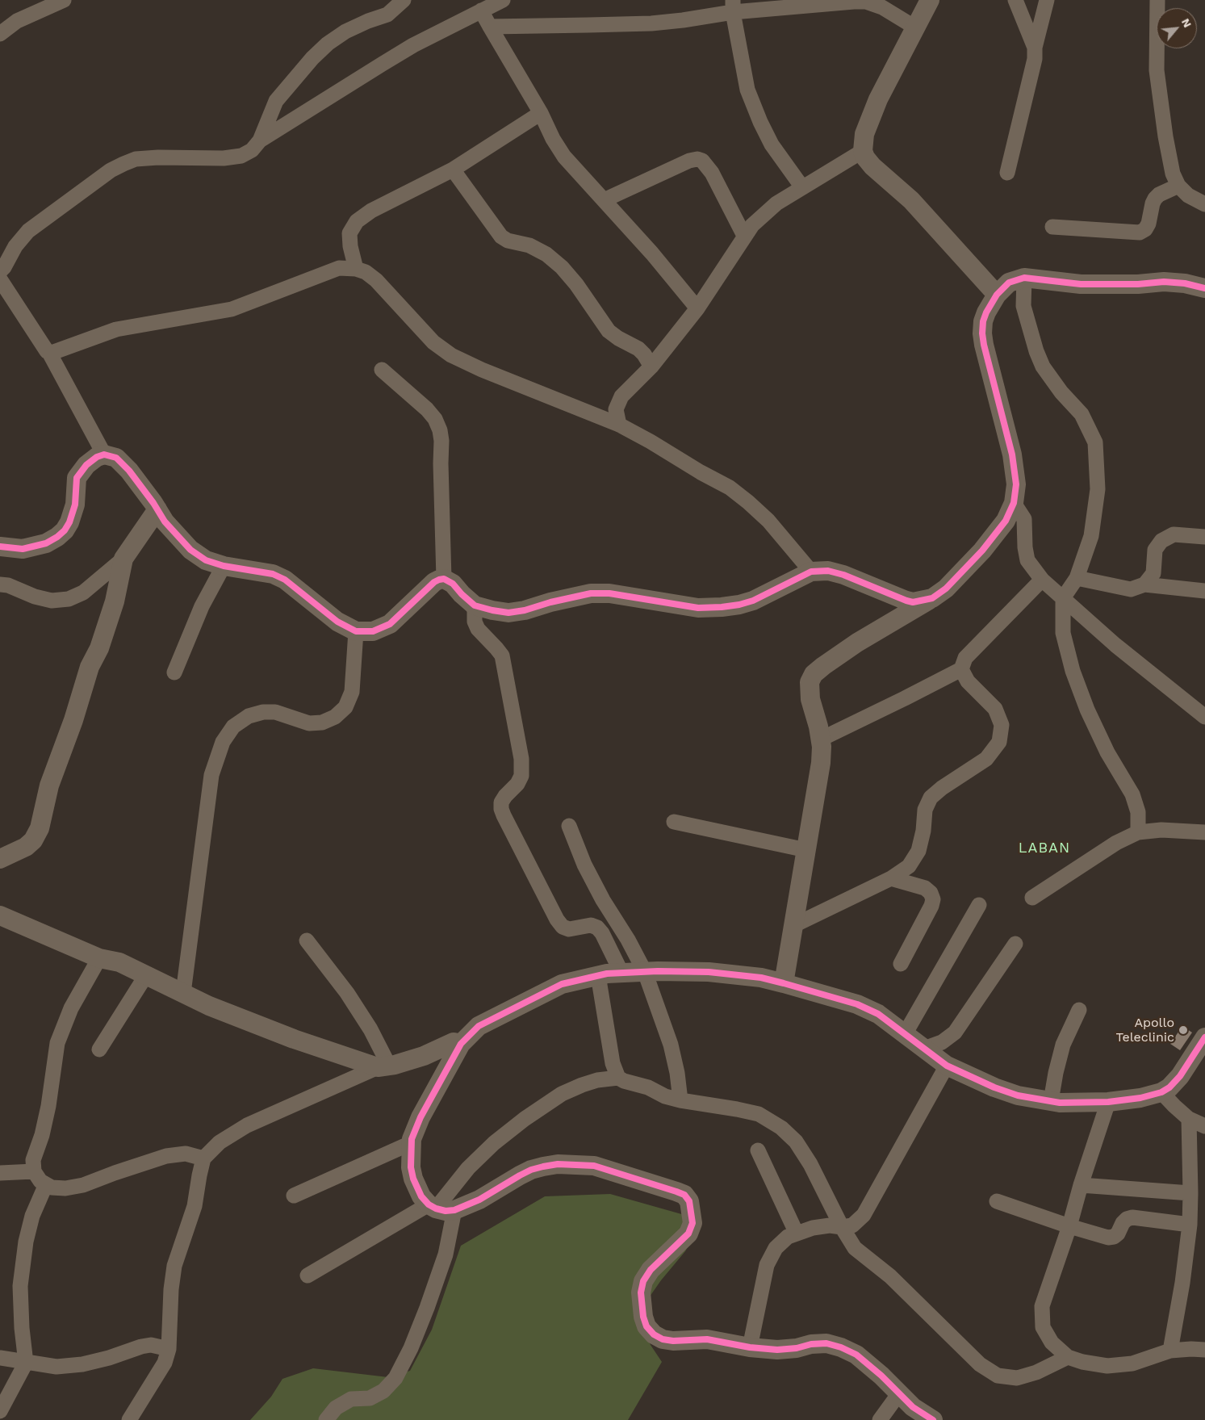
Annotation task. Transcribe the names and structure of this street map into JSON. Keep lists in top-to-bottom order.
{
  "districts": ["LABAN"],
  "places": ["Apollo Teleclinic"],
  "north": "top right"
}
